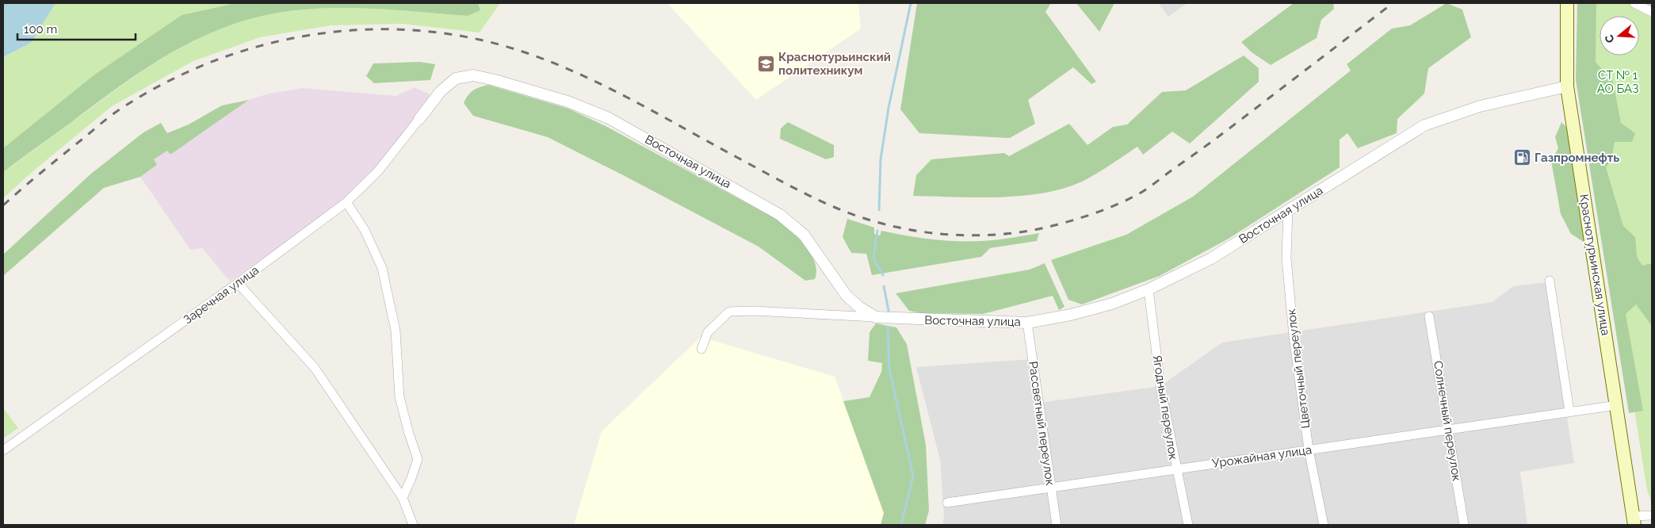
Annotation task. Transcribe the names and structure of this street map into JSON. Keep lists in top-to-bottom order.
{
  "streets": {
    "main road": ["Краснотурьинская улица"],
    "street": [
      "Восточная улица",
      "Заречная улица",
      "Цветочный переулок",
      "Ягодный переулок",
      "Солнечный переулок",
      "Рассветный переулок",
      "Урожайная улица"
    ]
  },
  "crossings": [
    ["Восточная улица", "Краснотурьинская улица"],
    ["Восточная улица", "Заречная улица"],
    ["Восточная улица", "Цветочный переулок"],
    ["Восточная улица", "Ягодный переулок"],
    ["Восточная улица", "Рассветный переулок"],
    ["Краснотурьинская улица", "Урожайная улица"],
    ["Цветочный переулок", "Урожайная улица"],
    ["Ягодный переулок", "Урожайная улица"],
    ["Солнечный переулок", "Урожайная улица"],
    ["Рассветный переулок", "Урожайная улица"]
  ],
  "parks": ["СТ № 1 АО БАЗ"],
  "places": {
    "school or university": ["Краснотурьинский политехникум"],
    "fuel station": ["Газпромнефть"]
  },
  "scale_bar": "100 m",
  "north": "left"
}
